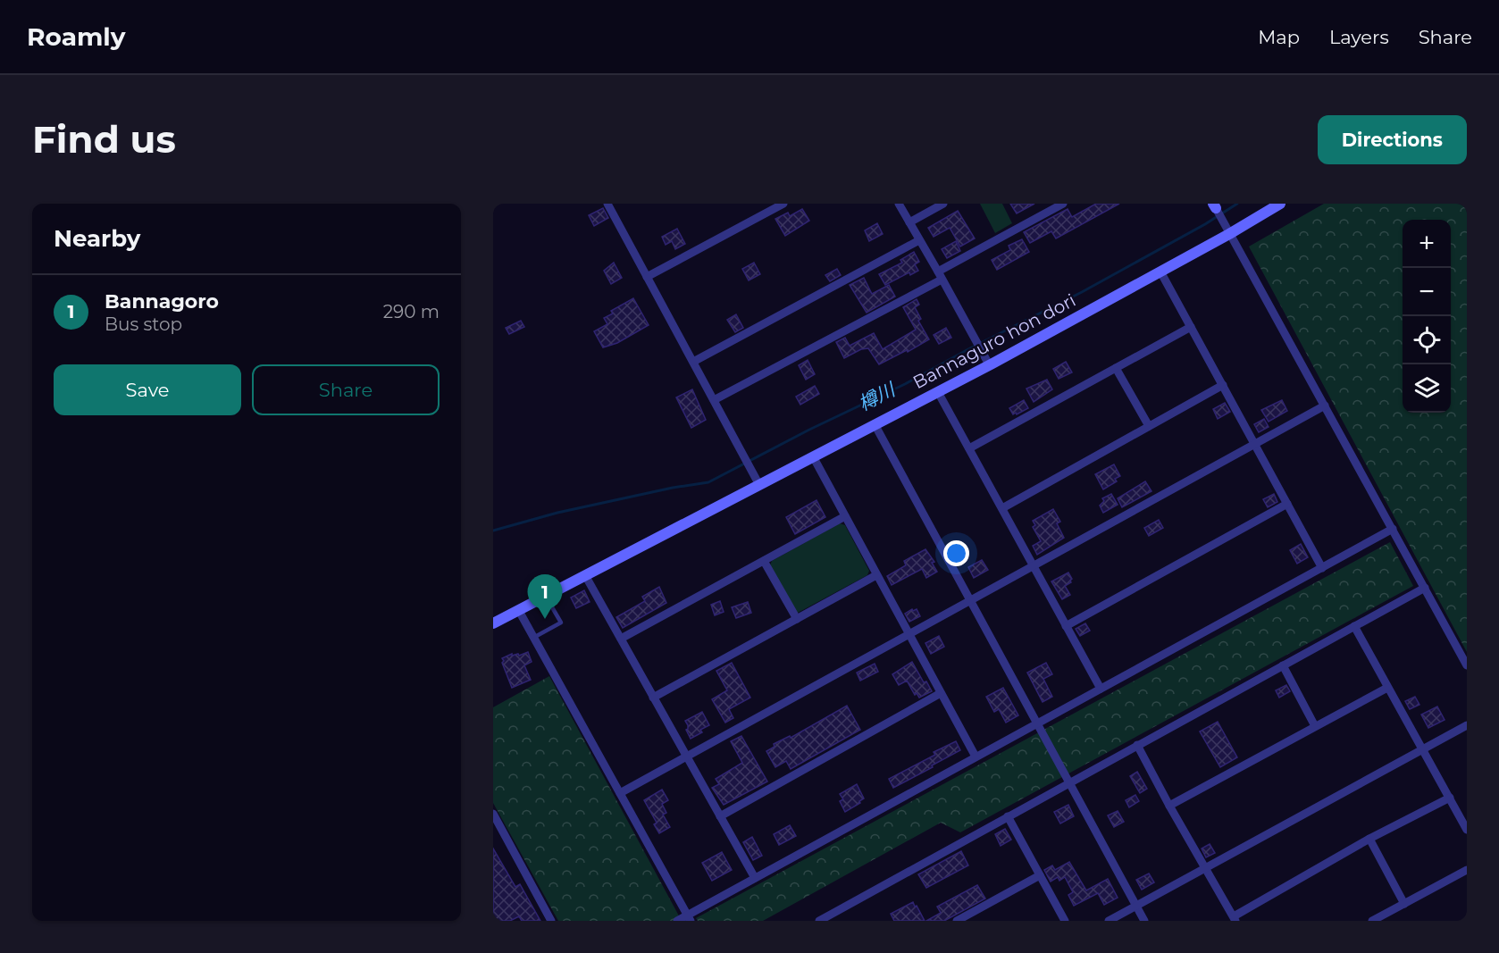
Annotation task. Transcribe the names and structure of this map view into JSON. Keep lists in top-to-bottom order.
{
  "streets": {
    "street": ["Bannaguro hon dori"]
  },
  "water": ["樽川"],
  "page": {
    "header": "Roamly",
    "nav": ["Map", "Layers", "Share"],
    "buttons": [
      "Directions",
      ["Save", "Share"]
    ],
    "title": "Find us",
    "heading": "Nearby",
    "map_buttons": ["+", "−"],
    "list": [
      {
        "mark": "1",
        "name": "Bannagoro",
        "note": "Bus stop",
        "value": "290 m"
      }
    ],
    "pins": "1"
  }
}
